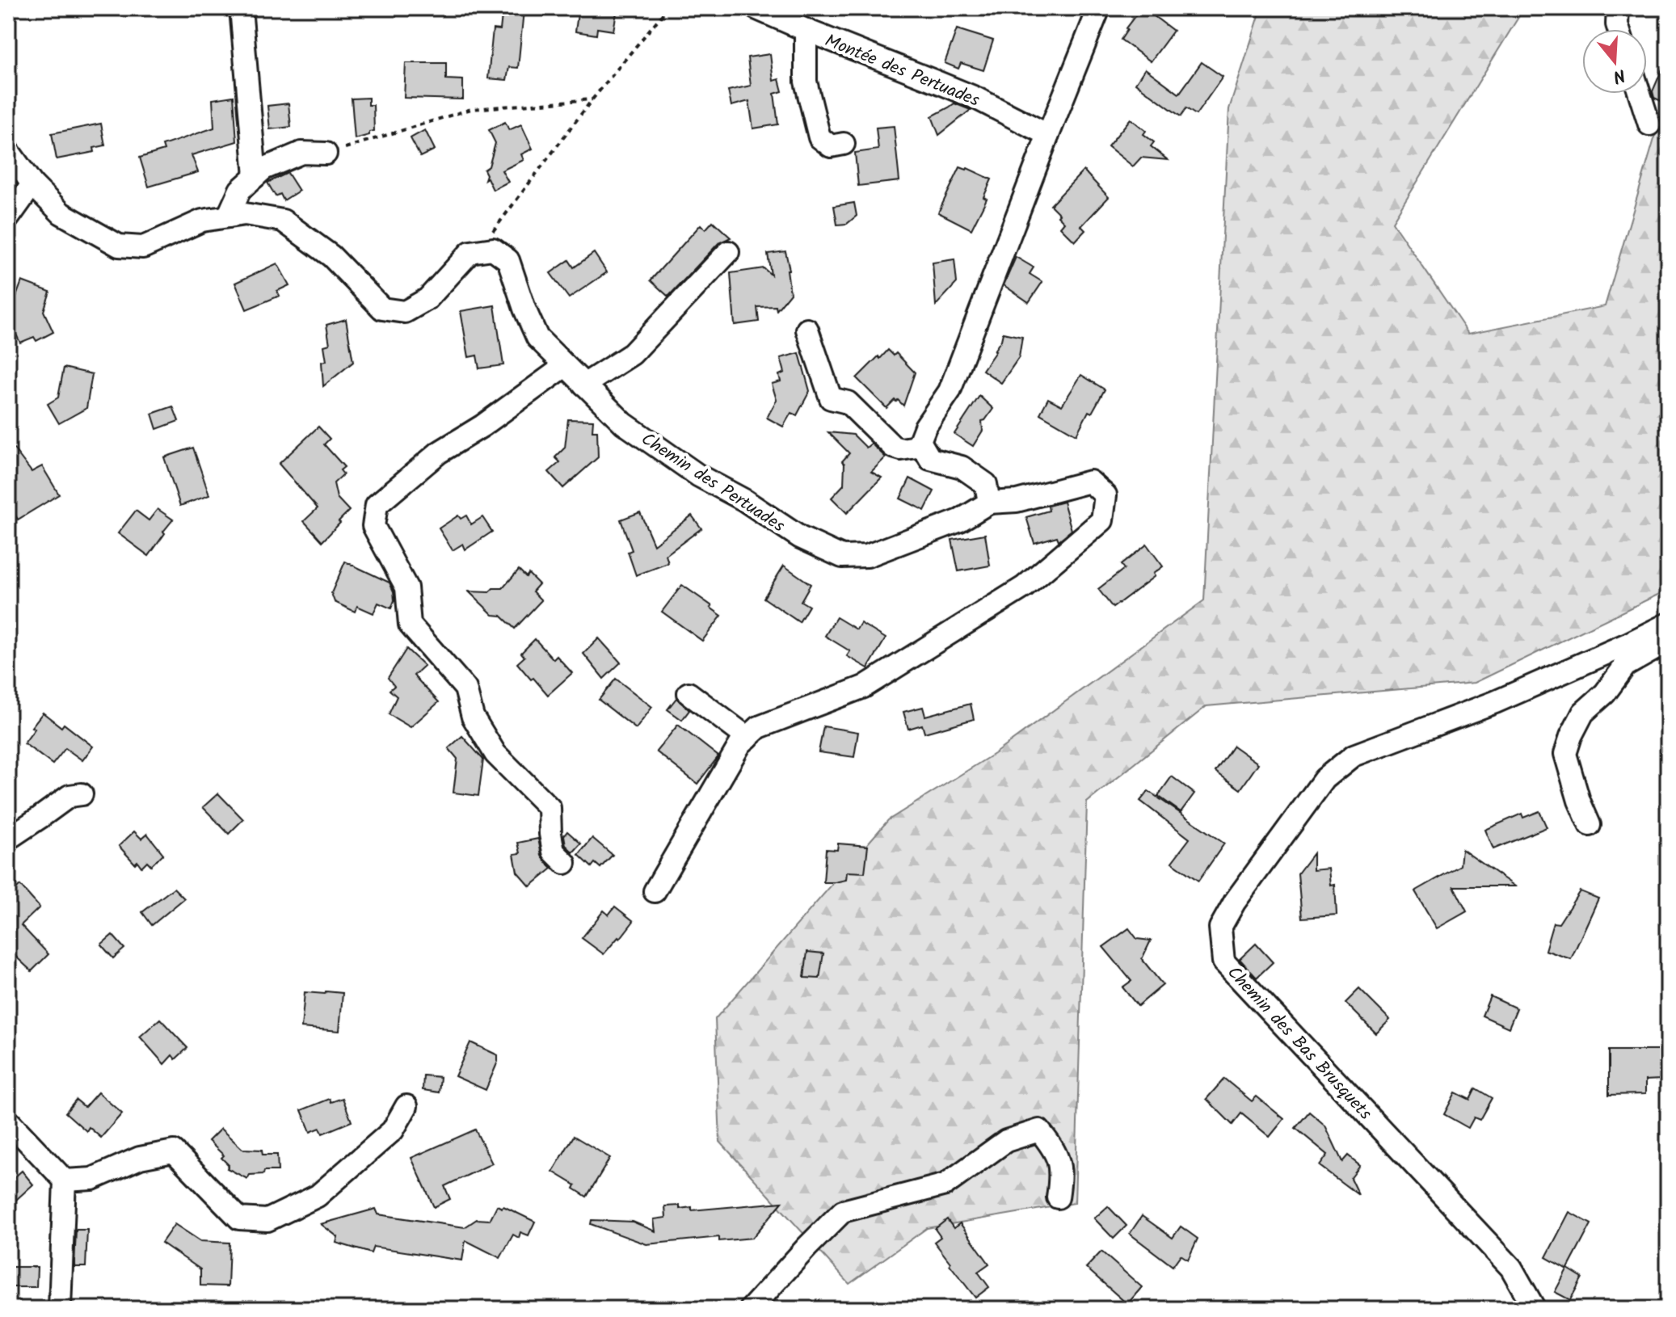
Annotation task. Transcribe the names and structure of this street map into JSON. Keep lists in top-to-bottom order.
{
  "streets": {
    "street": ["Montée des Pertuades", "Chemin des Pertuades", "Chemin des Bas Brusquets"]
  },
  "north": "bottom"
}
